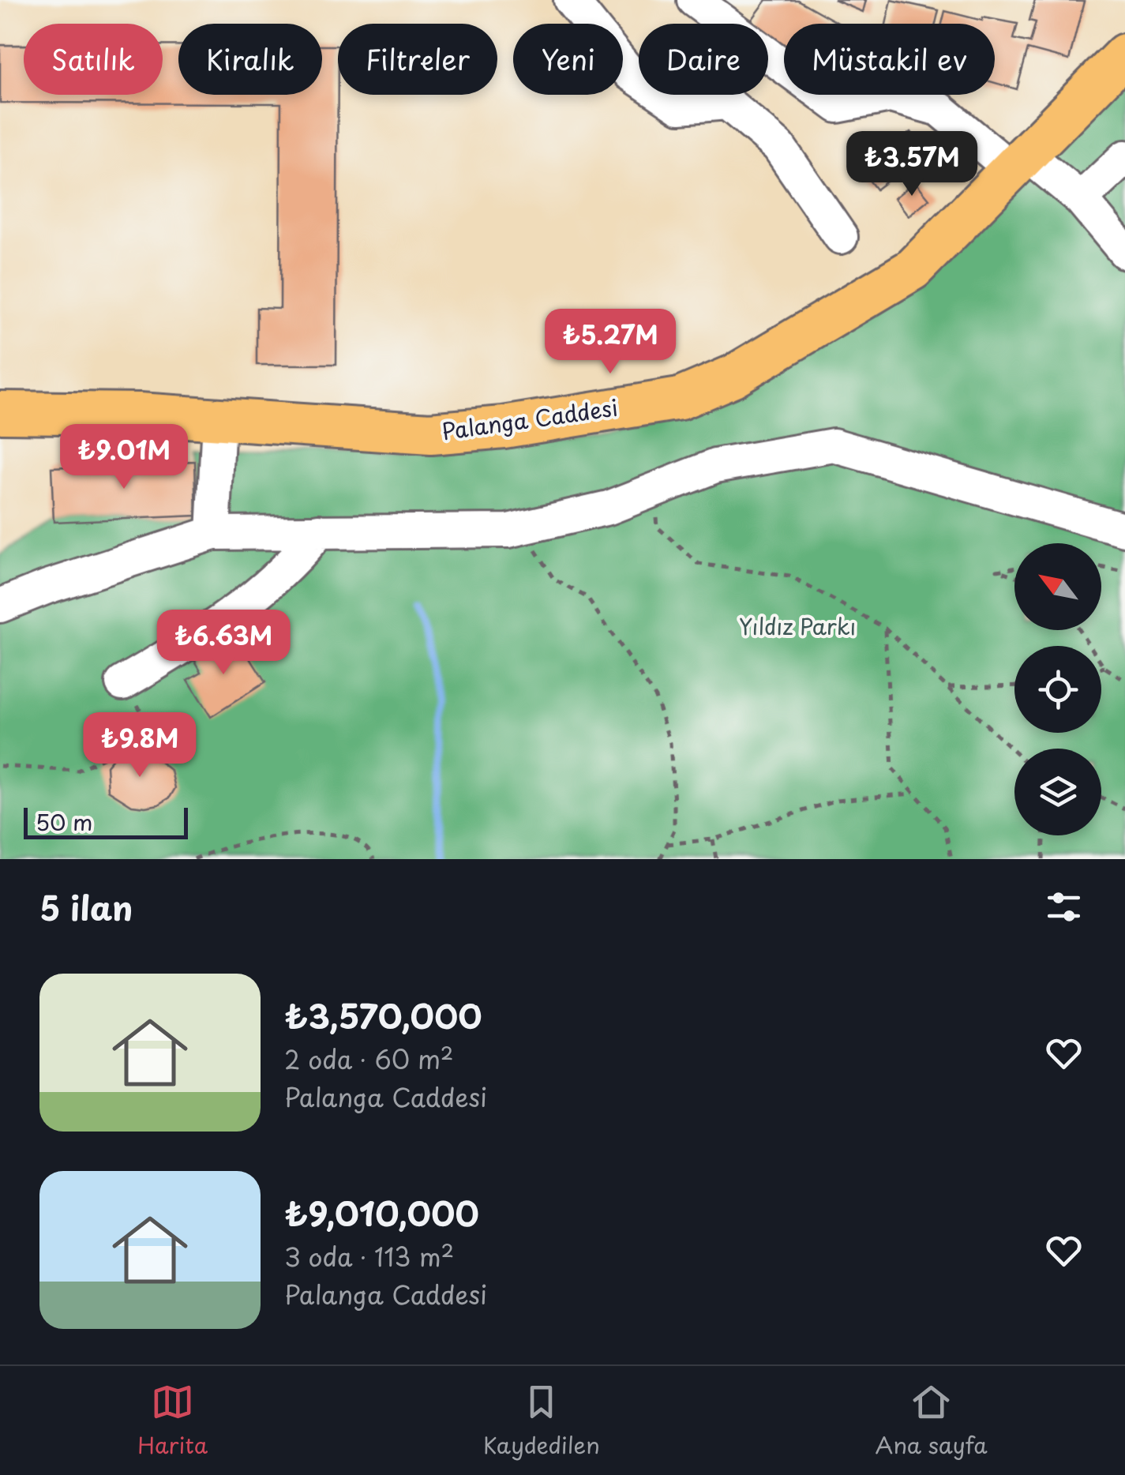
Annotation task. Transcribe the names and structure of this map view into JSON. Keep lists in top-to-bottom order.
{
  "streets": {
    "main road": ["Palanga Caddesi"]
  },
  "parks": ["Yıldız Parkı"],
  "scale_bar": "50 m",
  "north": "top left",
  "page": {
    "chip": [
      "Satılık",
      "Kiralık",
      "Filtreler",
      "Yeni",
      "Daire",
      "Müstakil ev"
    ],
    "price": [
      "₺3.57M",
      "₺5.27M",
      "₺9.01M",
      "₺6.63M",
      "₺9.8M"
    ],
    "scale": "50 m",
    "heading": "5 ilan",
    "list": [
      {
        "name": "₺3,570,000",
        "note": "2 oda · 60 m² · Palanga Caddesi"
      },
      {
        "name": "₺9,010,000",
        "note": "3 oda · 113 m² · Palanga Caddesi"
      }
    ],
    "tabs": ["Harita", "Kaydedilen", "Ana sayfa"]
  }
}
